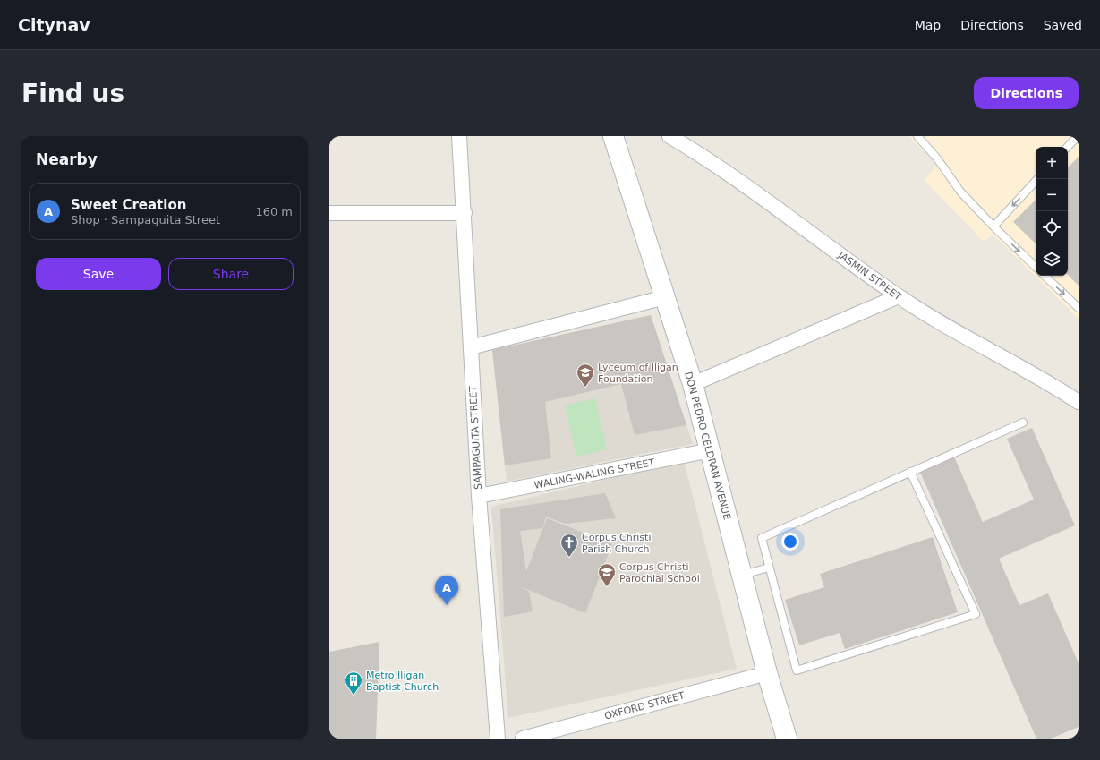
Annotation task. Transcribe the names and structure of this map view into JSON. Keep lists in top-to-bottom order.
{
  "streets": {
    "main road": ["DON PEDRO CELDRAN AVENUE"],
    "street": [
      "JASMIN STREET",
      "SAMPAGUITA STREET",
      "WALING-WALING STREET",
      "OXFORD STREET"
    ]
  },
  "crossings": [
    ["SAMPAGUITA STREET", "WALING-WALING STREET"],
    ["DON PEDRO CELDRAN AVENUE", "WALING-WALING STREET"],
    ["DON PEDRO CELDRAN AVENUE", "OXFORD STREET"]
  ],
  "places": {
    "school or university": ["Lyceum of Iligan Foundation", "Corpus Christi Parochial School"],
    "church": ["Corpus Christi Parish Church"],
    "building": ["Metro Iligan Baptist Church"]
  },
  "page": {
    "header": "Citynav",
    "nav": ["Map", "Directions", "Saved"],
    "buttons": [
      "Directions",
      ["Save", "Share"]
    ],
    "title": "Find us",
    "heading": "Nearby",
    "map_buttons": ["+", "−"],
    "list": [
      {
        "mark": "A",
        "name": "Sweet Creation",
        "note": "Shop · Sampaguita Street",
        "value": "160 m"
      }
    ],
    "pins": "A"
  }
}
